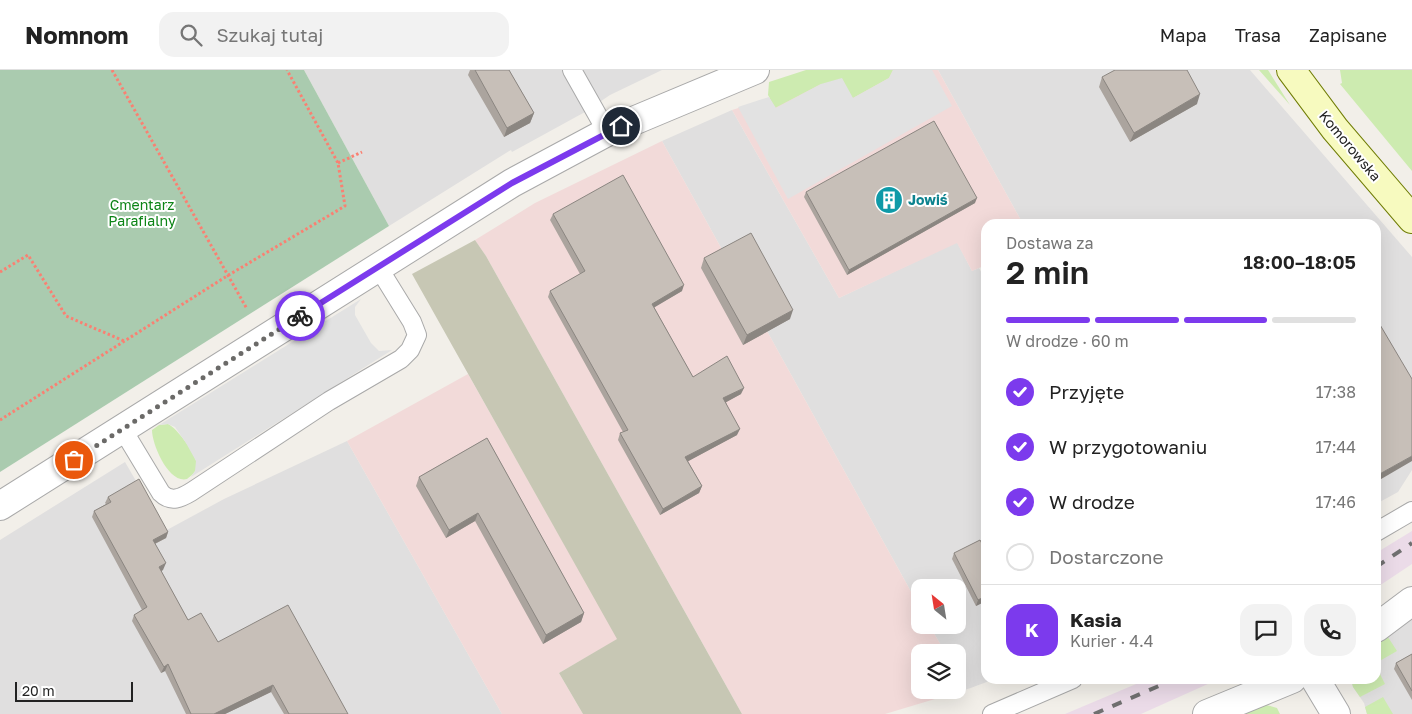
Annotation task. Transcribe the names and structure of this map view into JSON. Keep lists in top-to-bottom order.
{
  "streets": {
    "street": ["Komorowska"]
  },
  "parks": ["Cmentarz Parafialny"],
  "places": {
    "building": ["Jowiś"]
  },
  "scale_bar": "20 m",
  "north": "top left",
  "page": {
    "header": "Nomnom",
    "search": "Szukaj tutaj",
    "nav": ["Mapa", "Trasa", "Zapisane"],
    "heading": ["2 min", "Dostawa za", "18:00–18:05"],
    "panel": ["Kasia", "Kurier · 4.4"],
    "bar": "W drodze · 60 m",
    "list": [
      ["Przyjęte", "17:38"],
      ["W przygotowaniu", "17:44"],
      ["W drodze", "17:46"],
      "Dostarczone"
    ],
    "round": "K",
    "scale": "20 m"
  }
}
